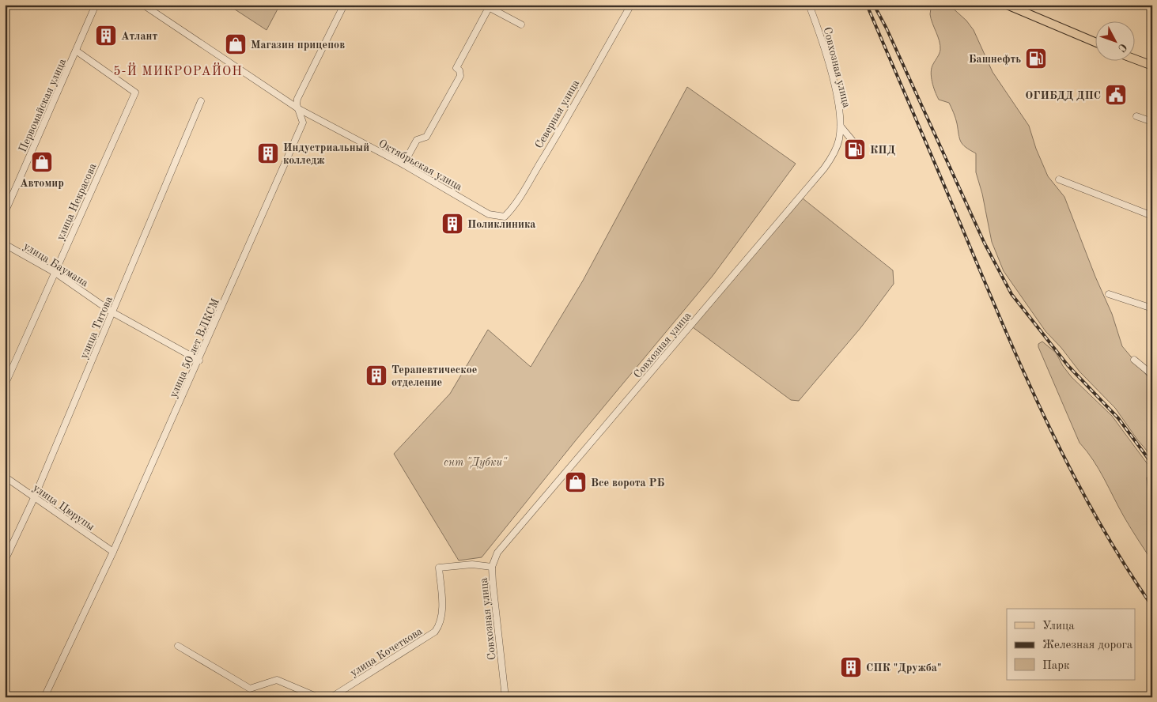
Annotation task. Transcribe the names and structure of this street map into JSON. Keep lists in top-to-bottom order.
{
  "streets": {
    "street": [
      "Совхозная улица",
      "Первомайская улица",
      "Северная улица",
      "Октябрьская улица",
      "улица Некрасова",
      "улица Баумана",
      "улица Титова",
      "улица 50 лет ВЛКСМ",
      "улица Цюрупы",
      "улица Кочеткова"
    ]
  },
  "crossings": [
    ["Совхозная улица", "улица Кочеткова"],
    ["Первомайская улица", "улица Некрасова"],
    ["Северная улица", "Октябрьская улица"],
    ["Октябрьская улица", "улица 50 лет ВЛКСМ"],
    ["улица Некрасова", "улица Баумана"],
    ["улица Баумана", "улица Титова"],
    ["улица Баумана", "улица 50 лет ВЛКСМ"],
    ["улица Титова", "улица Цюрупы"],
    ["улица 50 лет ВЛКСМ", "улица Цюрупы"]
  ],
  "districts": ["5-Й МИКРОРАЙОН"],
  "parks": ["снт \"Дубки\""],
  "places": {
    "building": [
      "Атлант",
      "Индустриальный колледж",
      "Поликлиника",
      "Терапевтическое отделение",
      "СПК \"Дружба\""
    ],
    "shop": ["Магазин прицепов", "Автомир", "Все ворота РБ"],
    "fuel station": ["Башнефть", "КПД"],
    "public building": ["ОГИБДД ДПС"]
  },
  "legend": ["Улица", "Железная дорога", "Парк"],
  "north": "bottom right"
}
